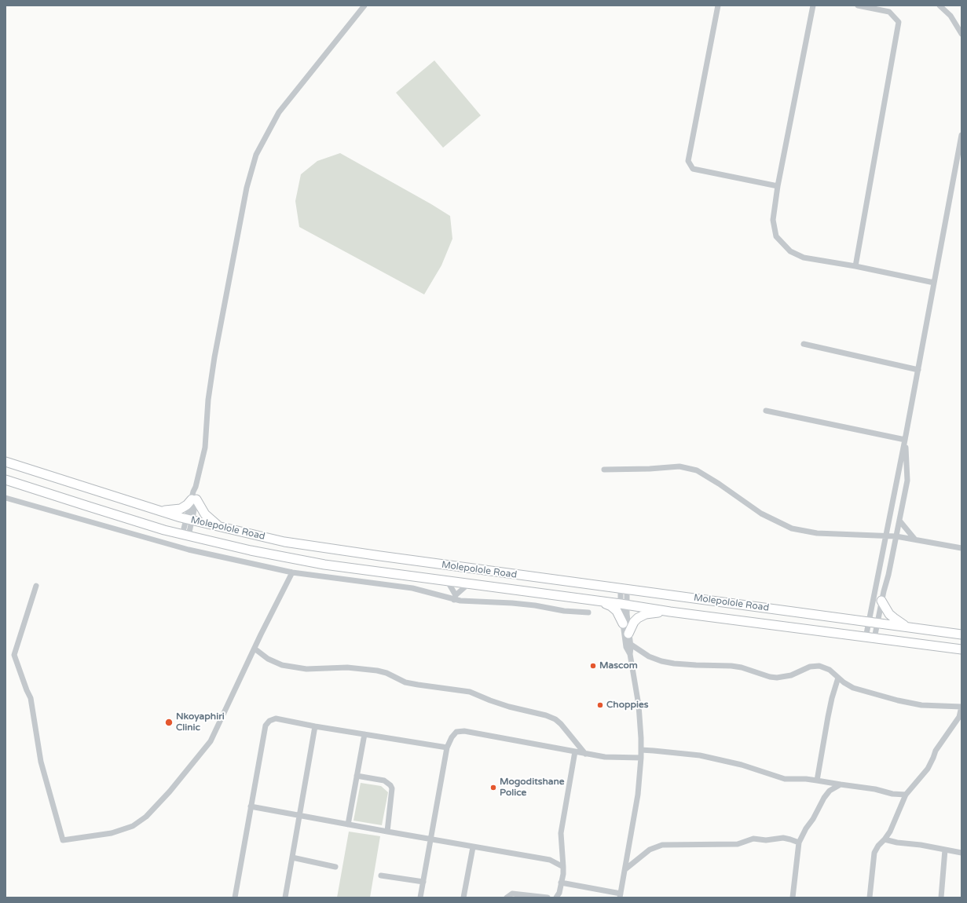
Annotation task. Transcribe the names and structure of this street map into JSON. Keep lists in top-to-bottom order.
{
  "streets": {
    "main road": ["Molepolole Road"]
  },
  "places": [
    "Mascom",
    "Choppies",
    "Nkoyaphiri Clinic",
    "Mogoditshane Police"
  ]
}
